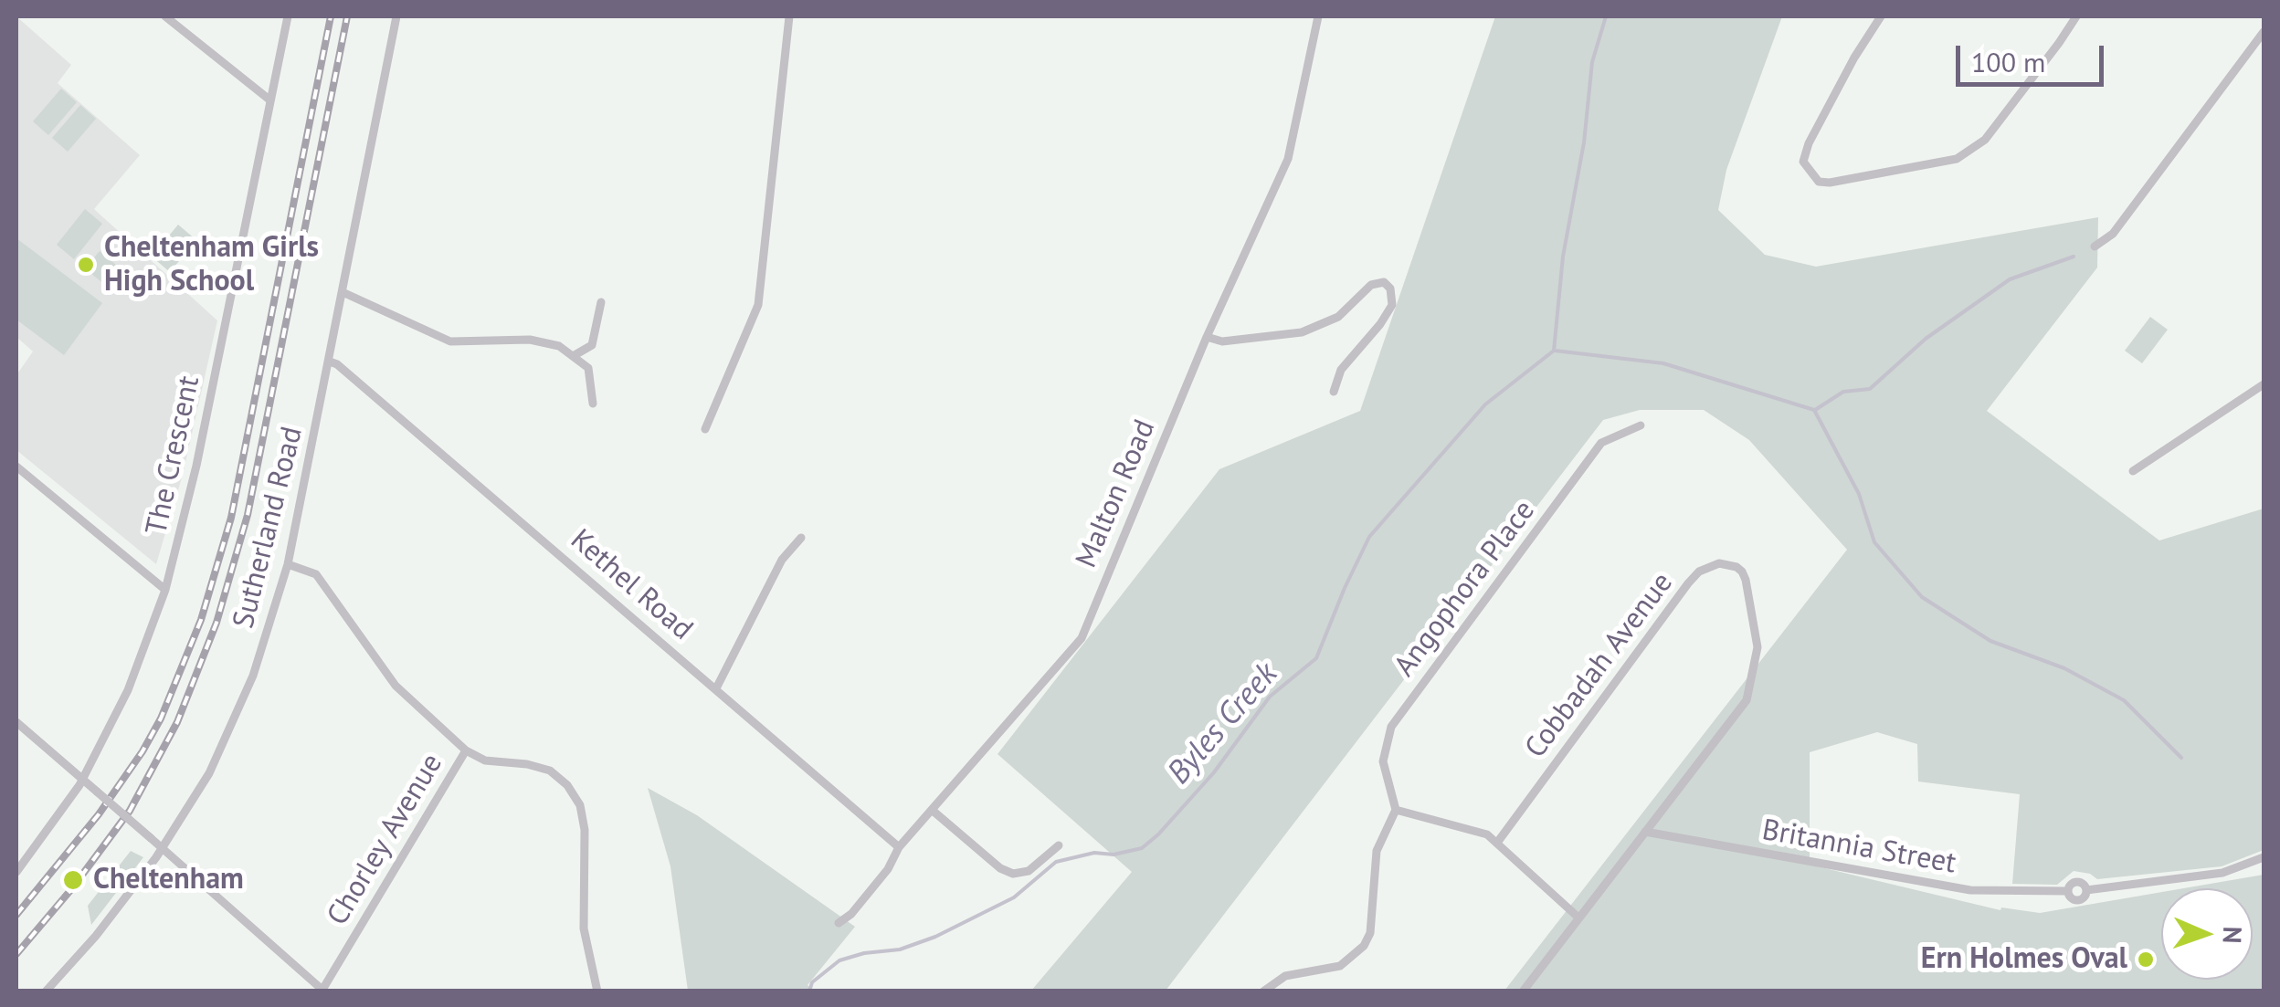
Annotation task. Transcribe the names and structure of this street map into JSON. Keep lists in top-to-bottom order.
{
  "streets": {
    "street": [
      "The Crescent",
      "Malton Road",
      "Sutherland Road",
      "Kethel Road",
      "Angophora Place",
      "Cobbadah Avenue",
      "Chorley Avenue",
      "Britannia Street"
    ]
  },
  "crossings": [
    ["Malton Road", "Kethel Road"],
    ["Sutherland Road", "Kethel Road"],
    ["Sutherland Road", "Chorley Avenue"],
    ["Cobbadah Avenue", "Britannia Street"]
  ],
  "water": ["Byles Creek"],
  "places": ["Cheltenham Girls High School", "Cheltenham", "Ern Holmes Oval"],
  "scale_bar": "100 m",
  "north": "right"
}
